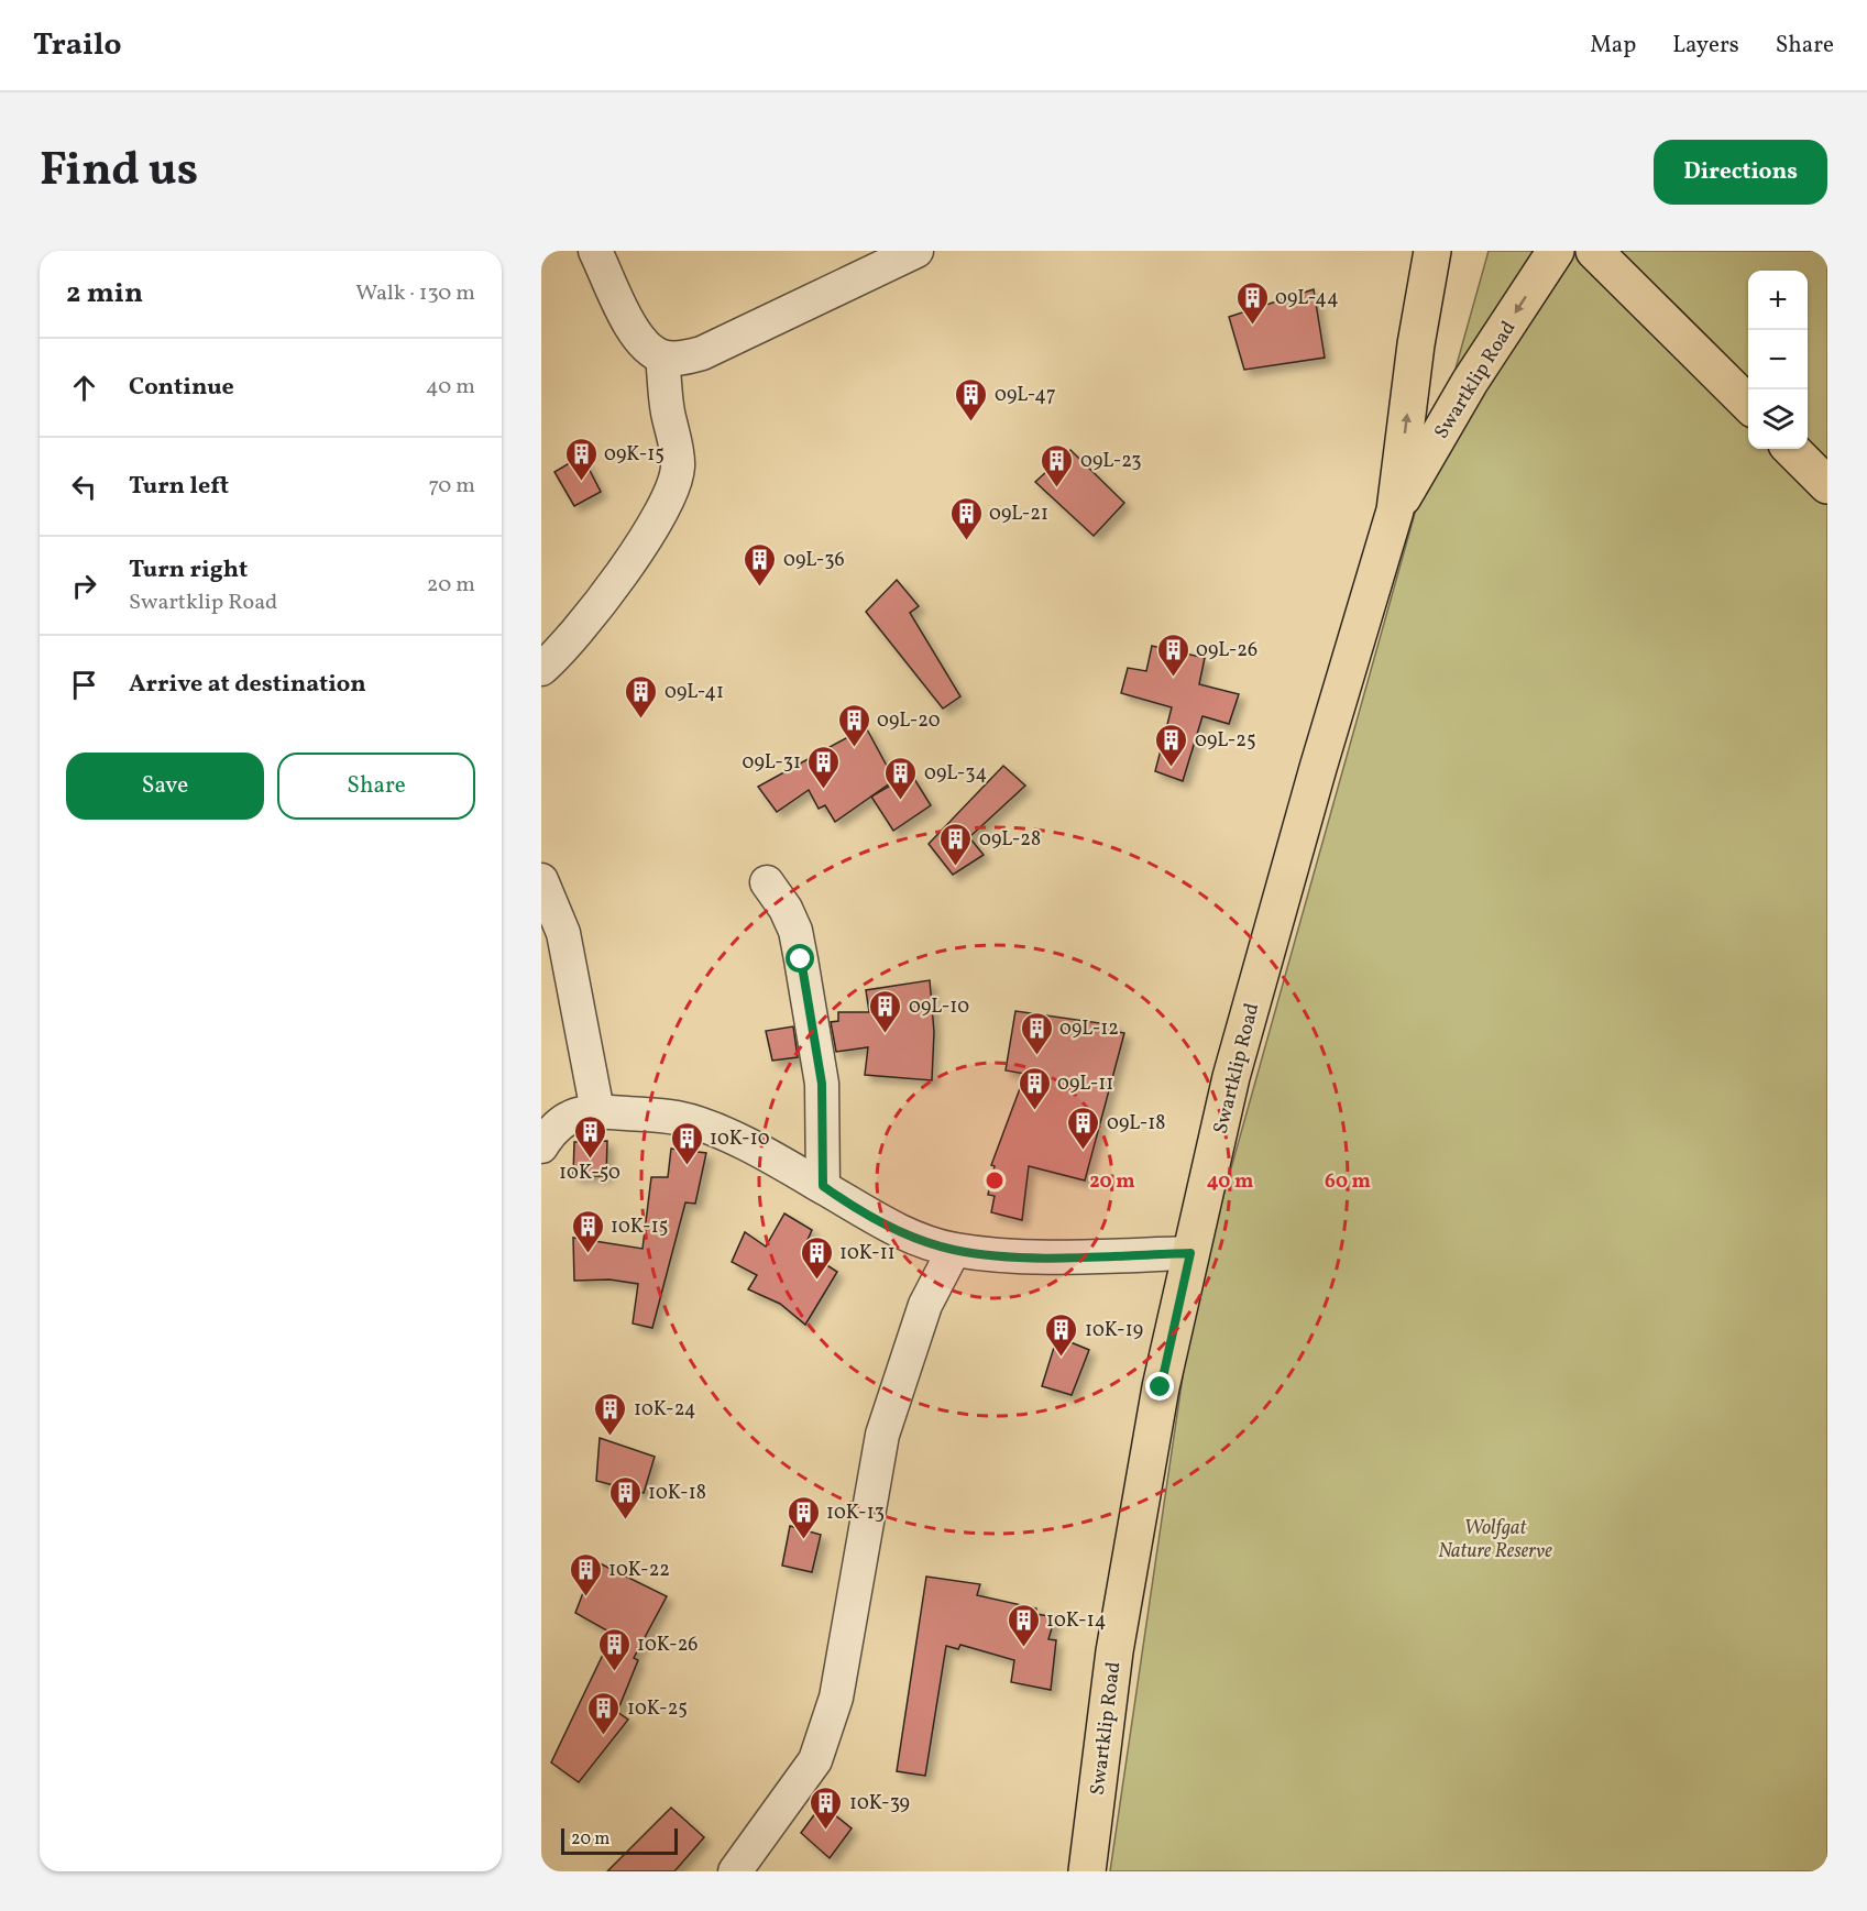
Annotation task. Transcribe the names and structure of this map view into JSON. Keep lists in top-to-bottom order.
{
  "streets": {
    "main road": ["Swartklip Road"]
  },
  "parks": ["Wolfgat Nature Reserve"],
  "places": {
    "building": [
      "09L-44",
      "09L-47",
      "09K-15",
      "09L-23",
      "09L-21",
      "09L-36",
      "09L-26",
      "09L-41",
      "09L-20",
      "09L-25",
      "09L-31",
      "09L-34",
      "09L-28",
      "09L-10",
      "09L-12",
      "09L-11",
      "09L-18",
      "10K-50",
      "10K-10",
      "10K-15",
      "10K-11",
      "10K-19",
      "10K-24",
      "10K-18",
      "10K-13",
      "10K-22",
      "10K-14",
      "10K-26",
      "10K-25",
      "10K-39"
    ]
  },
  "scale_bar": "20 m",
  "page": {
    "header": "Trailo",
    "nav": ["Map", "Layers", "Share"],
    "title": "Find us",
    "buttons": [
      "Directions",
      ["Save", "Share"]
    ],
    "heading": ["2 min", "Walk · 130 m"],
    "map_buttons": ["+", "−"],
    "list": [
      ["Continue", "40 m"],
      ["Turn left", "70 m"],
      ["Turn right", "Swartklip Road", "20 m"],
      "Arrive at destination"
    ],
    "scale": "20 m"
  },
  "rings": ["20 m", "40 m", "60 m"]
}
